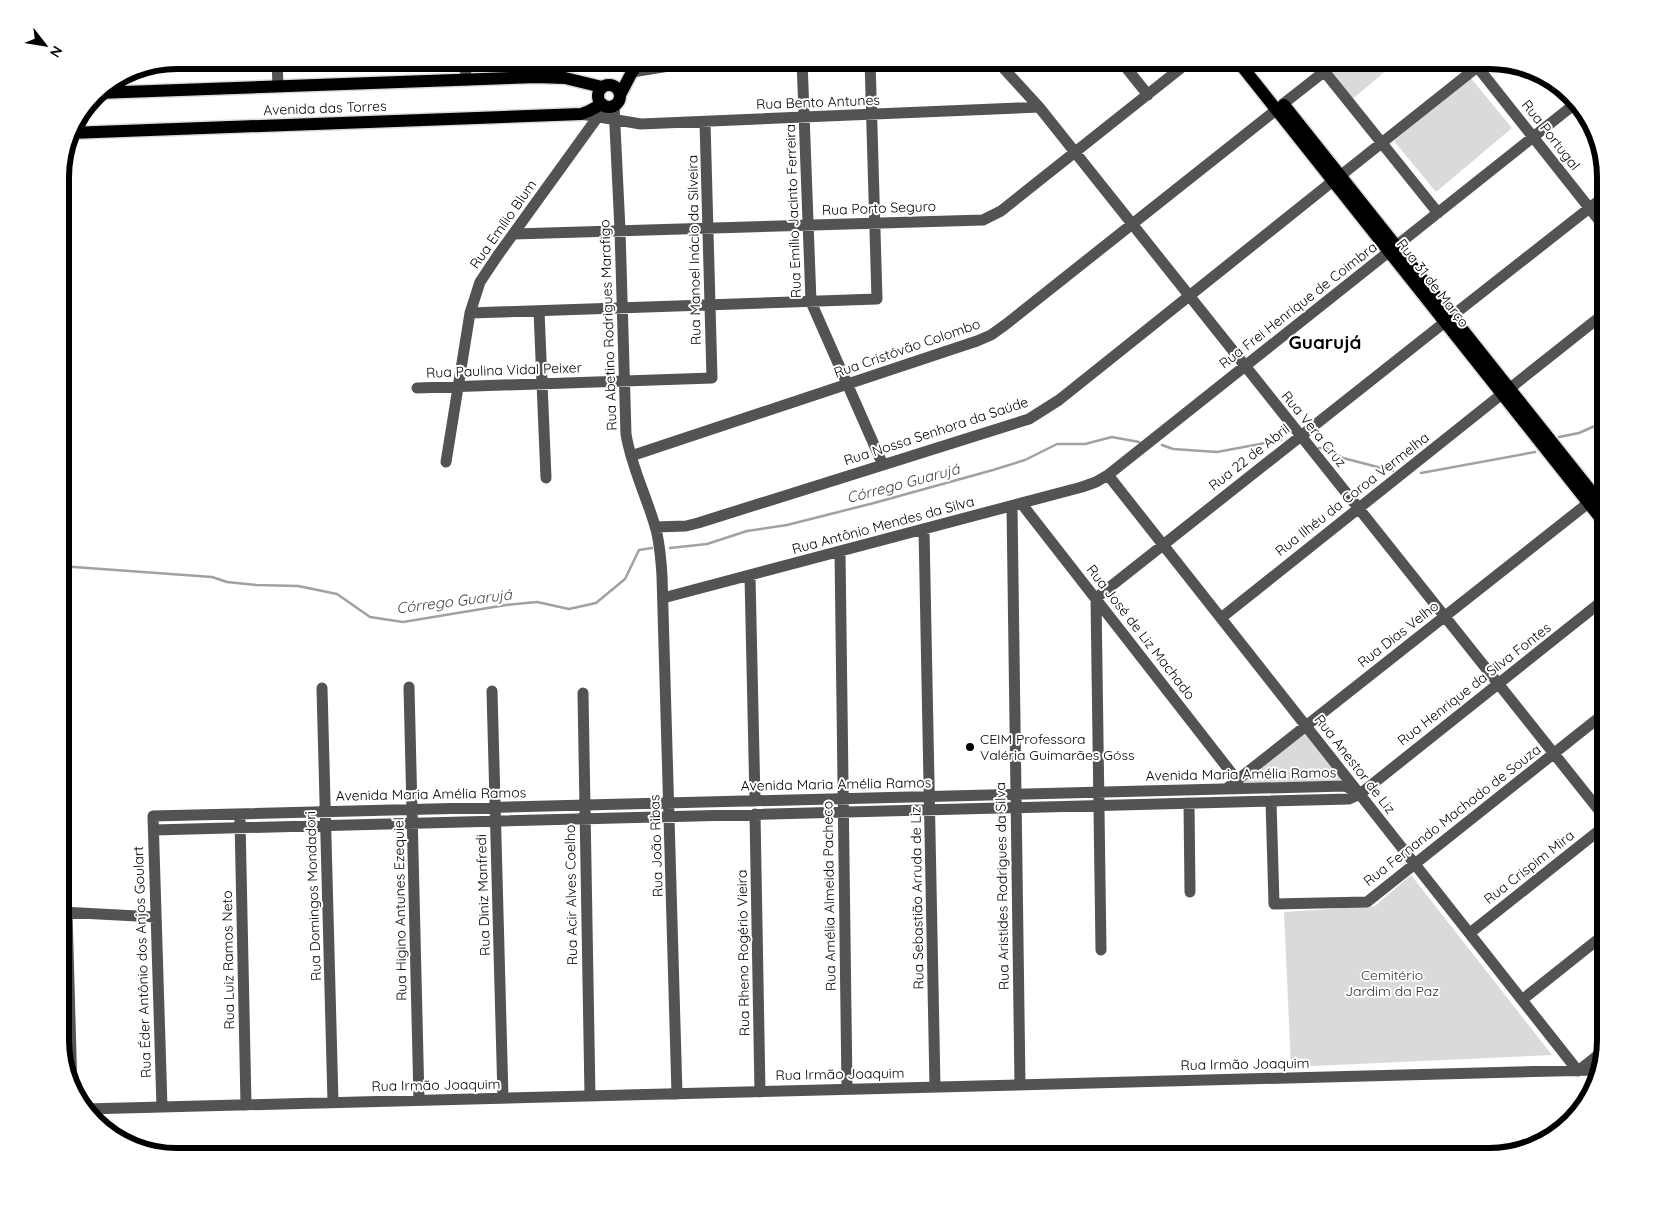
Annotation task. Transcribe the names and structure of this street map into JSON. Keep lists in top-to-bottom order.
{
  "streets": {
    "main road": ["Avenida das Torres", "Rua Emílio Blum", "Rua 31 de Março"],
    "street": [
      "Rua Bento Antunes",
      "Rua Portugal",
      "Rua Porto Seguro",
      "Rua Emílio Jacinto Ferreira",
      "Rua Manoel Inácio da Silveira",
      "Rua Frei Henrique de Coimbra",
      "Rua Abetino Rodrigues Marafigo",
      "Rua Cristóvão Colombo",
      "Rua Paulina Vidal Peixer",
      "Rua Vera Cruz",
      "Rua Nossa Senhora da Saúde",
      "Rua 22 de Abril",
      "Rua Ilhéu da Coroa Vermelha",
      "Rua Antônio Mendes da Silva",
      "Rua José de Liz Machado",
      "Rua Dias Velho",
      "Rua Henrique da Silva Fontes",
      "Rua Anestor de Liz",
      "Avenida Maria Amélia Ramos",
      "Rua Fernando Machado de Souza",
      "Rua João Ribas",
      "Rua Crispim Mira",
      "Rua Aristides Rodrigues da Silva",
      "Rua Diniz Manfredi",
      "Rua Acir Alves Coelho",
      "Rua Domingos Mondadori",
      "Rua Amélia Almeida Pacheco",
      "Rua Sebastião Arruda de Liz",
      "Rua Higino Antunes Ezequiel",
      "Rua Rheno Rogério Vieira",
      "Rua Luiz Ramos Neto",
      "Rua Éder Antônio dos Anjos Goulart",
      "Rua Irmão Joaquim"
    ]
  },
  "crossings": [
    ["Rua Bento Antunes", "Avenida das Torres"],
    ["Rua Bento Antunes", "Rua Emílio Jacinto Ferreira"],
    ["Rua Bento Antunes", "Rua Emílio Blum"],
    ["Rua Bento Antunes", "Rua Manoel Inácio da Silveira"],
    ["Rua Bento Antunes", "Rua Abetino Rodrigues Marafigo"],
    ["Rua Bento Antunes", "Rua Vera Cruz"],
    ["Avenida das Torres", "Rua Emílio Blum"],
    ["Avenida das Torres", "Rua Abetino Rodrigues Marafigo"],
    ["Rua Portugal", "Rua Frei Henrique de Coimbra"],
    ["Rua Portugal", "Rua 22 de Abril"],
    ["Rua Porto Seguro", "Rua Emílio Jacinto Ferreira"],
    ["Rua Porto Seguro", "Rua Emílio Blum"],
    ["Rua Porto Seguro", "Rua Manoel Inácio da Silveira"],
    ["Rua Porto Seguro", "Rua Abetino Rodrigues Marafigo"],
    ["Rua Porto Seguro", "Rua Vera Cruz"],
    ["Rua Emílio Jacinto Ferreira", "Rua Cristóvão Colombo"],
    ["Rua Emílio Jacinto Ferreira", "Rua Nossa Senhora da Saúde"],
    ["Rua Emílio Blum", "Rua Abetino Rodrigues Marafigo"],
    ["Rua Emílio Blum", "Rua Paulina Vidal Peixer"],
    ["Rua Manoel Inácio da Silveira", "Rua Paulina Vidal Peixer"],
    ["Rua 31 de Março", "Rua Frei Henrique de Coimbra"],
    ["Rua 31 de Março", "Rua Cristóvão Colombo"],
    ["Rua 31 de Março", "Rua Nossa Senhora da Saúde"],
    ["Rua 31 de Março", "Rua 22 de Abril"],
    ["Rua 31 de Março", "Rua Ilhéu da Coroa Vermelha"],
    ["Rua 31 de Março", "Rua Dias Velho"],
    ["Rua Frei Henrique de Coimbra", "Rua Vera Cruz"],
    ["Rua Frei Henrique de Coimbra", "Rua Antônio Mendes da Silva"],
    ["Rua Frei Henrique de Coimbra", "Rua Anestor de Liz"],
    ["Rua Abetino Rodrigues Marafigo", "Rua Cristóvão Colombo"],
    ["Rua Abetino Rodrigues Marafigo", "Rua Paulina Vidal Peixer"],
    ["Rua Abetino Rodrigues Marafigo", "Rua Nossa Senhora da Saúde"],
    ["Rua Abetino Rodrigues Marafigo", "Rua Antônio Mendes da Silva"],
    ["Rua Abetino Rodrigues Marafigo", "Rua João Ribas"],
    ["Rua Cristóvão Colombo", "Rua Vera Cruz"],
    ["Rua Vera Cruz", "Rua Nossa Senhora da Saúde"],
    ["Rua Vera Cruz", "Rua 22 de Abril"],
    ["Rua Vera Cruz", "Rua Ilhéu da Coroa Vermelha"],
    ["Rua Vera Cruz", "Rua Dias Velho"],
    ["Rua Vera Cruz", "Rua Henrique da Silva Fontes"],
    ["Rua Vera Cruz", "Rua Fernando Machado de Souza"],
    ["Rua 22 de Abril", "Rua José de Liz Machado"],
    ["Rua 22 de Abril", "Rua Anestor de Liz"],
    ["Rua Ilhéu da Coroa Vermelha", "Rua Anestor de Liz"],
    ["Rua Antônio Mendes da Silva", "Rua José de Liz Machado"],
    ["Rua Antônio Mendes da Silva", "Rua Anestor de Liz"],
    ["Rua Antônio Mendes da Silva", "Rua João Ribas"],
    ["Rua Antônio Mendes da Silva", "Rua Aristides Rodrigues da Silva"],
    ["Rua Antônio Mendes da Silva", "Rua Amélia Almeida Pacheco"],
    ["Rua Antônio Mendes da Silva", "Rua Sebastião Arruda de Liz"],
    ["Rua José de Liz Machado", "Rua Dias Velho"],
    ["Rua José de Liz Machado", "Rua Aristides Rodrigues da Silva"],
    ["Rua Dias Velho", "Rua Anestor de Liz"],
    ["Rua Dias Velho", "Avenida Maria Amélia Ramos"],
    ["Rua Henrique da Silva Fontes", "Rua Anestor de Liz"],
    ["Rua Henrique da Silva Fontes", "Avenida Maria Amélia Ramos"],
    ["Rua Anestor de Liz", "Avenida Maria Amélia Ramos"],
    ["Rua Anestor de Liz", "Rua Fernando Machado de Souza"],
    ["Rua Anestor de Liz", "Rua Crispim Mira"],
    ["Rua Anestor de Liz", "Rua Irmão Joaquim"],
    ["Avenida Maria Amélia Ramos", "Rua Fernando Machado de Souza"],
    ["Avenida Maria Amélia Ramos", "Rua João Ribas"],
    ["Avenida Maria Amélia Ramos", "Rua Aristides Rodrigues da Silva"],
    ["Avenida Maria Amélia Ramos", "Rua Diniz Manfredi"],
    ["Avenida Maria Amélia Ramos", "Rua Acir Alves Coelho"],
    ["Avenida Maria Amélia Ramos", "Rua Domingos Mondadori"],
    ["Avenida Maria Amélia Ramos", "Rua Amélia Almeida Pacheco"],
    ["Avenida Maria Amélia Ramos", "Rua Sebastião Arruda de Liz"],
    ["Avenida Maria Amélia Ramos", "Rua Higino Antunes Ezequiel"],
    ["Avenida Maria Amélia Ramos", "Rua Rheno Rogério Vieira"],
    ["Avenida Maria Amélia Ramos", "Rua Luiz Ramos Neto"],
    ["Avenida Maria Amélia Ramos", "Rua Éder Antônio dos Anjos Goulart"],
    ["Rua João Ribas", "Rua Irmão Joaquim"],
    ["Rua Aristides Rodrigues da Silva", "Rua Irmão Joaquim"],
    ["Rua Diniz Manfredi", "Rua Irmão Joaquim"],
    ["Rua Acir Alves Coelho", "Rua Irmão Joaquim"],
    ["Rua Domingos Mondadori", "Rua Irmão Joaquim"],
    ["Rua Amélia Almeida Pacheco", "Rua Irmão Joaquim"],
    ["Rua Sebastião Arruda de Liz", "Rua Irmão Joaquim"],
    ["Rua Higino Antunes Ezequiel", "Rua Irmão Joaquim"],
    ["Rua Rheno Rogério Vieira", "Rua Irmão Joaquim"],
    ["Rua Luiz Ramos Neto", "Rua Irmão Joaquim"],
    ["Rua Éder Antônio dos Anjos Goulart", "Rua Irmão Joaquim"]
  ],
  "districts": ["Guarujá"],
  "water": ["Córrego Guarujá"],
  "parks": ["Cemitério Jardim da Paz"],
  "places": ["CEIM Professora Valéria Guimarães Góss"],
  "north": "bottom right"
}
